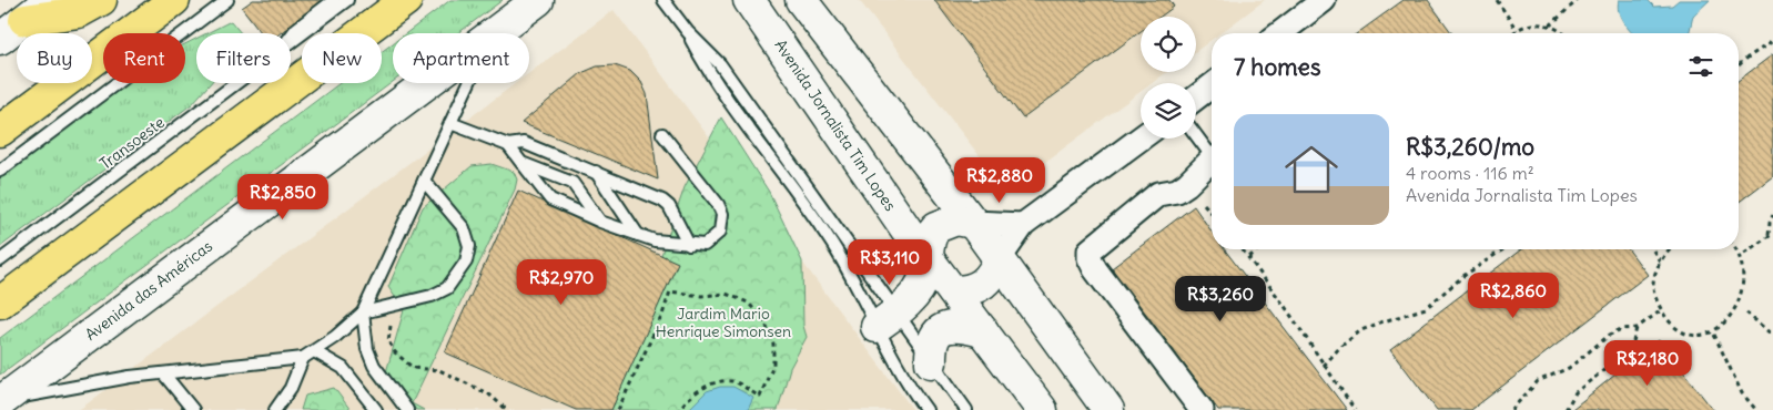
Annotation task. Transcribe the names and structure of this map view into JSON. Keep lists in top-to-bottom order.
{
  "streets": {
    "street": ["Avenida Jornalista Tim Lopes", "Avenida das Américas"],
    "lane": ["Transoeste"]
  },
  "parks": ["Jardim Mario Henrique Simonsen"],
  "page": {
    "chip": [
      "Buy",
      "Rent",
      "Filters",
      "New",
      "Apartment"
    ],
    "heading": "7 homes",
    "list": [
      {
        "name": "R$3,260/mo",
        "note": "4 rooms · 116 m² · Avenida Jornalista Tim Lopes"
      }
    ],
    "price": [
      "R$2,880",
      "R$2,850",
      "R$3,110",
      "R$2,970",
      "R$2,860",
      "R$3,260",
      "R$2,180"
    ]
  }
}
